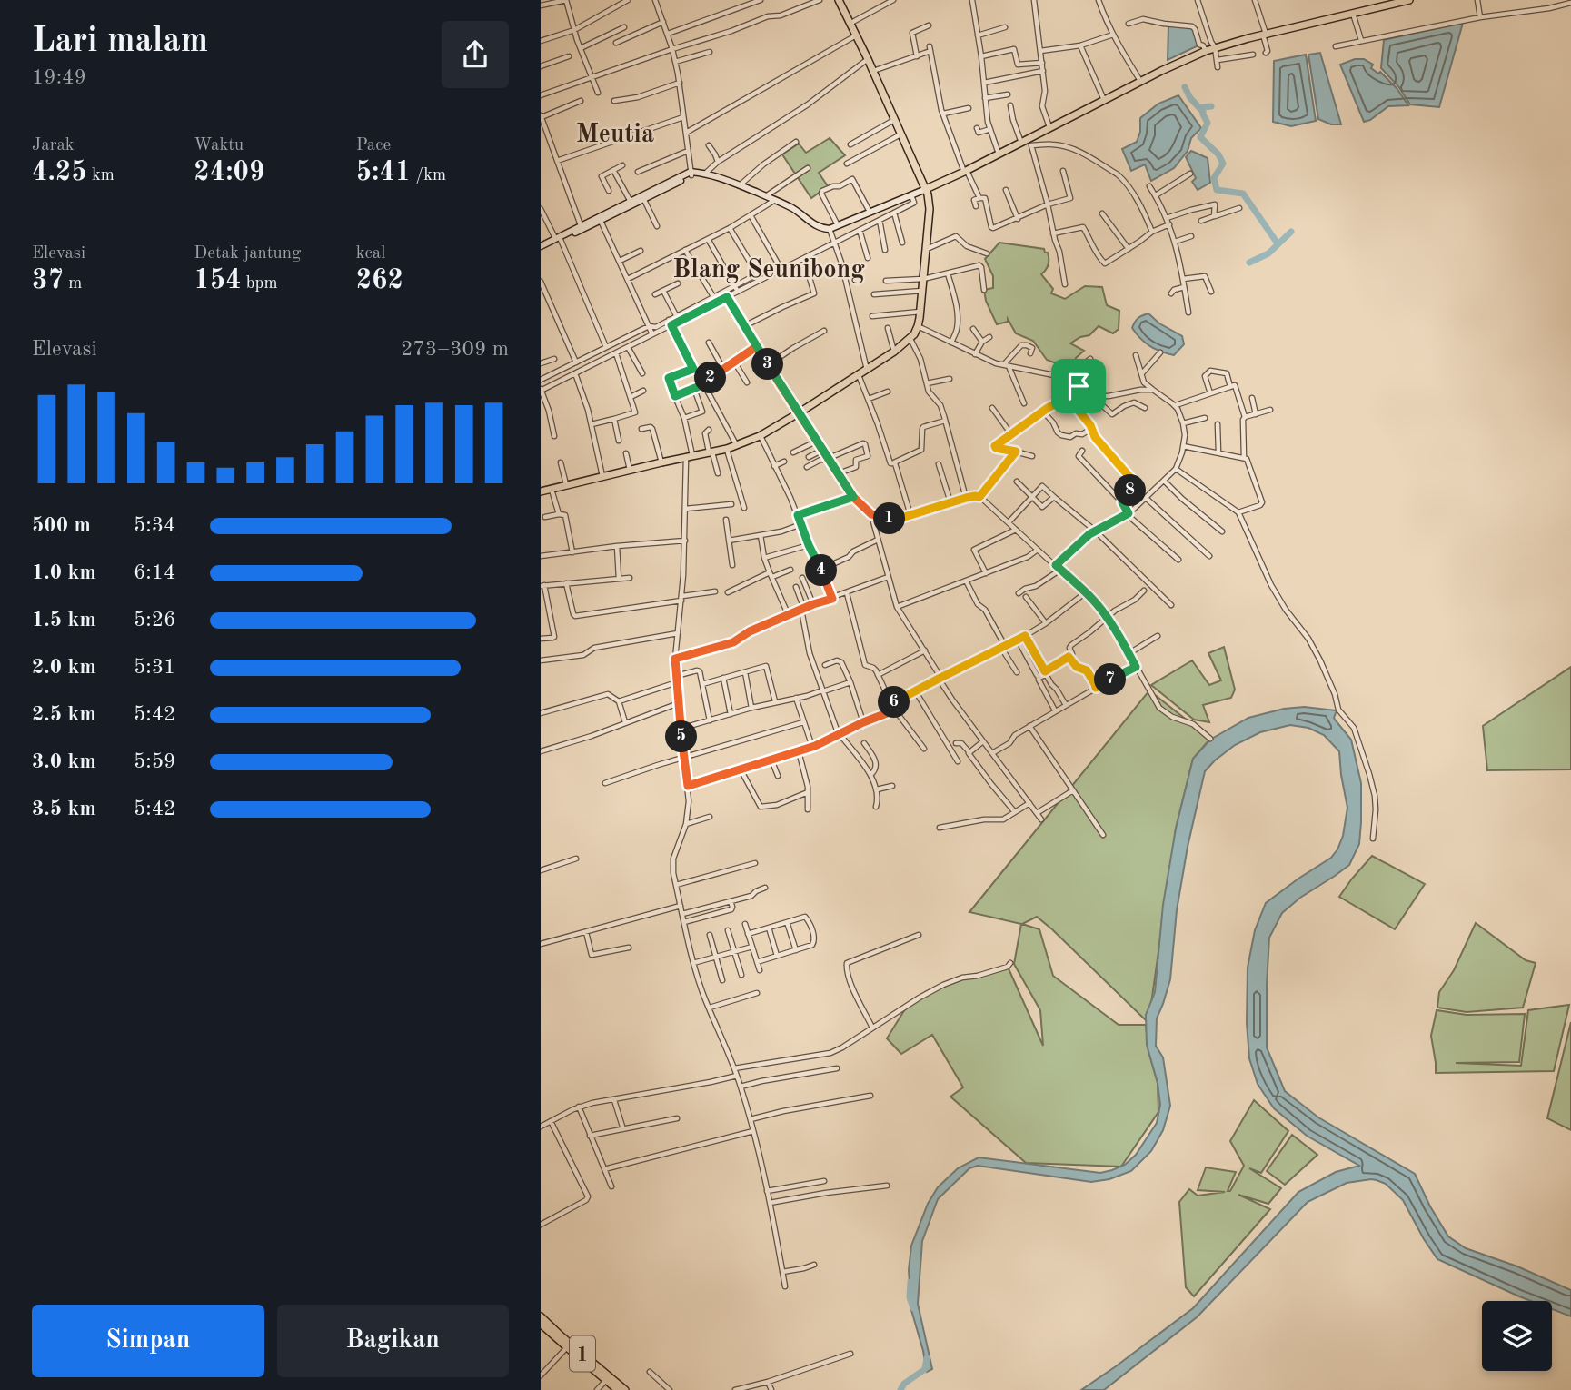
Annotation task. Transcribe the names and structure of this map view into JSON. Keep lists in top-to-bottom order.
{
  "streets": {
    "highway": ["1"]
  },
  "districts": ["Meutia", "Blang Seunibong"],
  "page": {
    "heading": ["Lari malam", "19:49"],
    "stats": [
      ["Jarak", "4.25 km"],
      ["Waktu", "24:09"],
      ["Pace", "5:41 /km"],
      ["Elevasi", "37 m"],
      ["Detak jantung", "154 bpm"],
      ["kcal", "262"]
    ],
    "chart": ["Elevasi", "273–309 m"],
    "pins": [
      "3",
      "2",
      "8",
      "1",
      "4",
      "7",
      "6",
      "5"
    ],
    "list": [
      {
        "name": "500 m",
        "note": "5:34"
      },
      {
        "name": "1.0 km",
        "note": "6:14"
      },
      {
        "name": "1.5 km",
        "note": "5:26"
      },
      {
        "name": "2.0 km",
        "note": "5:31"
      },
      {
        "name": "2.5 km",
        "note": "5:42"
      },
      {
        "name": "3.0 km",
        "note": "5:59"
      },
      {
        "name": "3.5 km",
        "note": "5:42"
      }
    ],
    "buttons": ["Simpan", "Bagikan"]
  }
}
